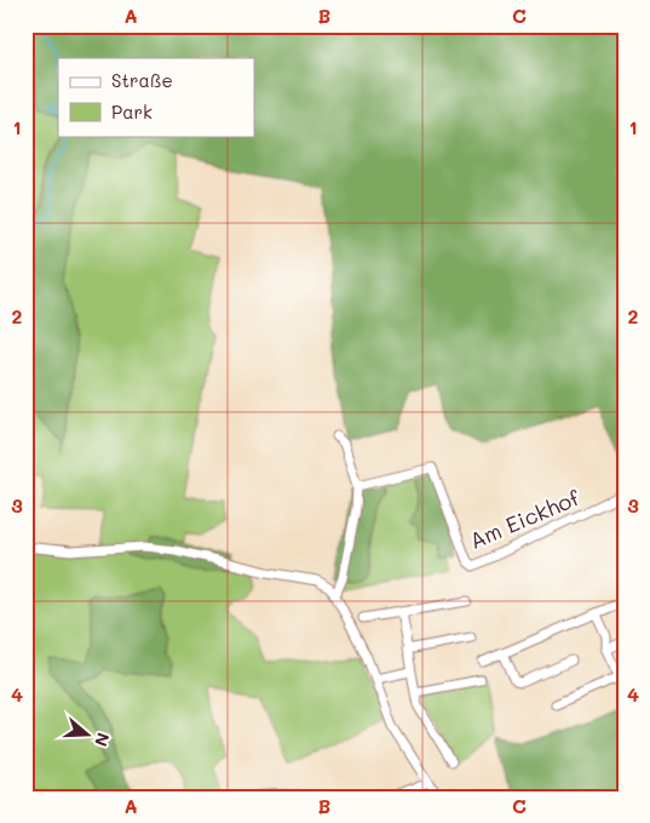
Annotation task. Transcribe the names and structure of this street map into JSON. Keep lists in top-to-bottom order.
{
  "streets": {
    "street": ["Am Eickhof"]
  },
  "legend": ["Straße", "Park"],
  "north": "right",
  "grid": {
    "columns": ["A", "B", "C"],
    "rows": [
      "1",
      "2",
      "3",
      "4"
    ]
  }
}
